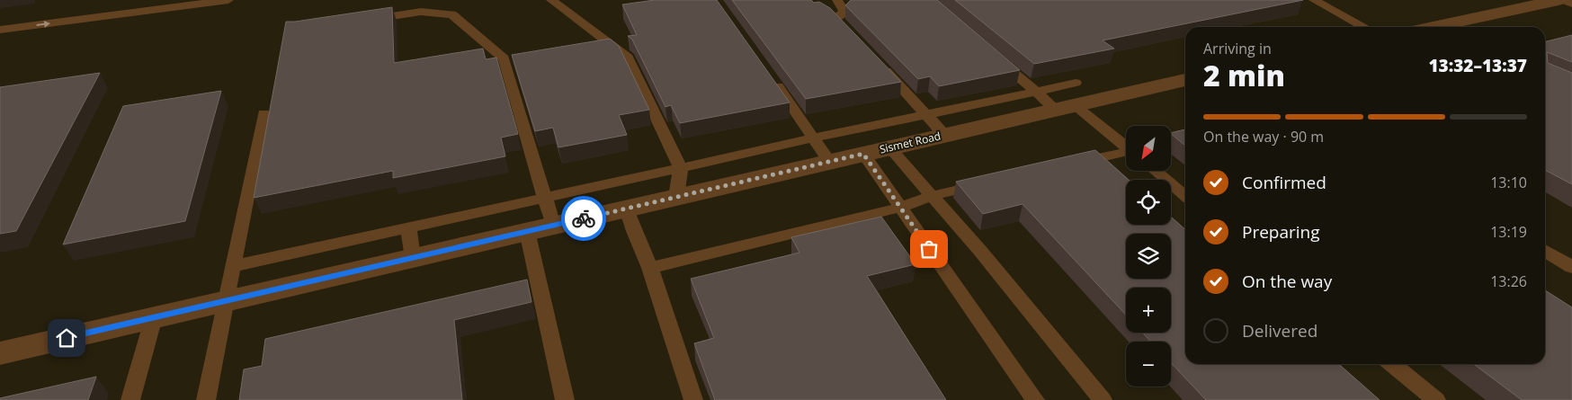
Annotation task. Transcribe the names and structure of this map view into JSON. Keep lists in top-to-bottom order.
{
  "streets": {
    "street": ["Sismet Road"]
  },
  "north": "bottom left",
  "page": {
    "heading": ["2 min", "Arriving in", "13:32–13:37"],
    "bar": "On the way · 90 m",
    "map_buttons": ["+", "−"],
    "list": [
      ["Confirmed", "13:10"],
      ["Preparing", "13:19"],
      ["On the way", "13:26"],
      "Delivered"
    ]
  }
}
